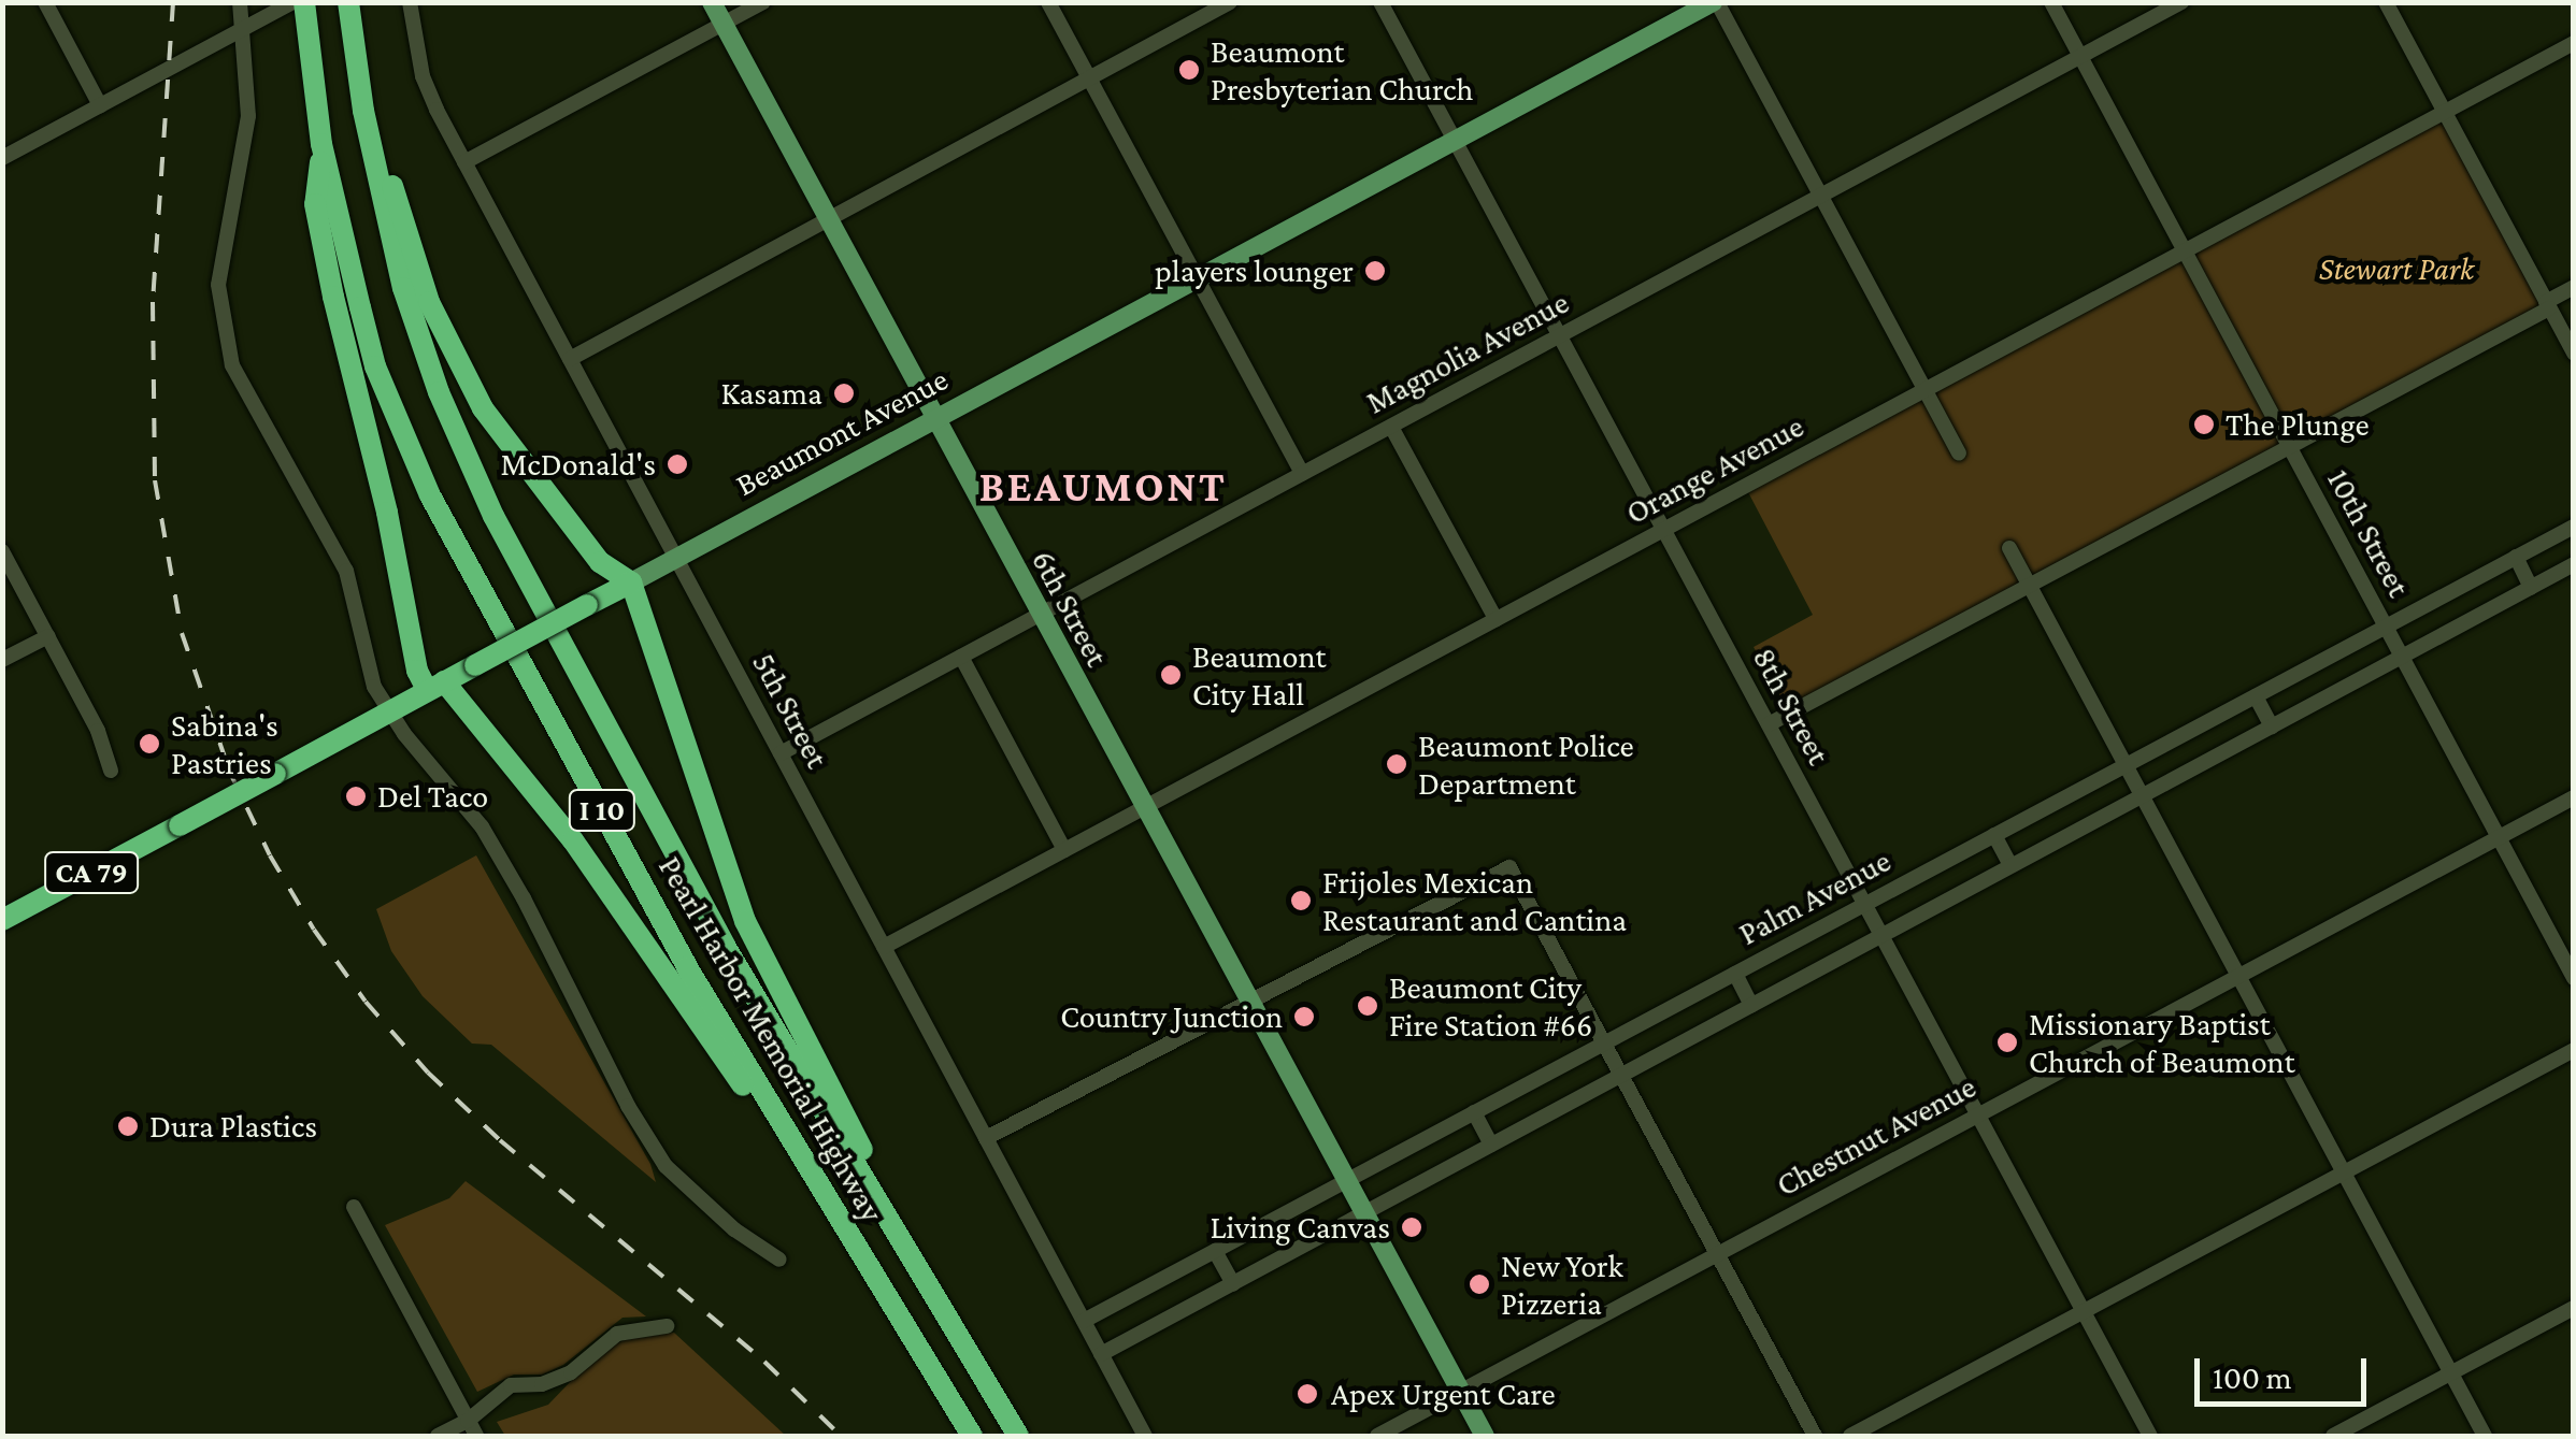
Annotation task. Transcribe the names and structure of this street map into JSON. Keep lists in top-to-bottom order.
{
  "streets": {
    "highway": [
      "Beaumont Avenue",
      "I 10",
      "CA 79",
      "Pearl Harbor Memorial Highway"
    ],
    "main road": ["6th Street"],
    "street": [
      "Magnolia Avenue",
      "Orange Avenue",
      "10th Street",
      "8th Street",
      "5th Street",
      "Palm Avenue",
      "Chestnut Avenue"
    ]
  },
  "crossings": [
    ["Magnolia Avenue", "10th Street"],
    ["Magnolia Avenue", "6th Street"],
    ["Magnolia Avenue", "8th Street"],
    ["Magnolia Avenue", "5th Street"],
    ["Beaumont Avenue", "6th Street"],
    ["Beaumont Avenue", "8th Street"],
    ["Beaumont Avenue", "5th Street"],
    ["Orange Avenue", "10th Street"],
    ["Orange Avenue", "6th Street"],
    ["Orange Avenue", "8th Street"],
    ["Orange Avenue", "5th Street"],
    ["10th Street", "Palm Avenue"],
    ["10th Street", "Chestnut Avenue"],
    ["6th Street", "Palm Avenue"],
    ["6th Street", "Chestnut Avenue"],
    ["8th Street", "Palm Avenue"],
    ["8th Street", "Chestnut Avenue"],
    ["5th Street", "Palm Avenue"]
  ],
  "districts": ["BEAUMONT"],
  "parks": ["Stewart Park"],
  "places": [
    "Beaumont Presbyterian Church",
    "players lounger",
    "Kasama",
    "The Plunge",
    "McDonald's",
    "Beaumont City Hall",
    "Sabina's Pastries",
    "Beaumont Police Department",
    "Del Taco",
    "Frijoles Mexican Restaurant and Cantina",
    "Beaumont City Fire Station #66",
    "Country Junction",
    "Missionary Baptist Church of Beaumont",
    "Dura Plastics",
    "Living Canvas",
    "New York Pizzeria",
    "Apex Urgent Care"
  ],
  "scale_bar": "100 m"
}
